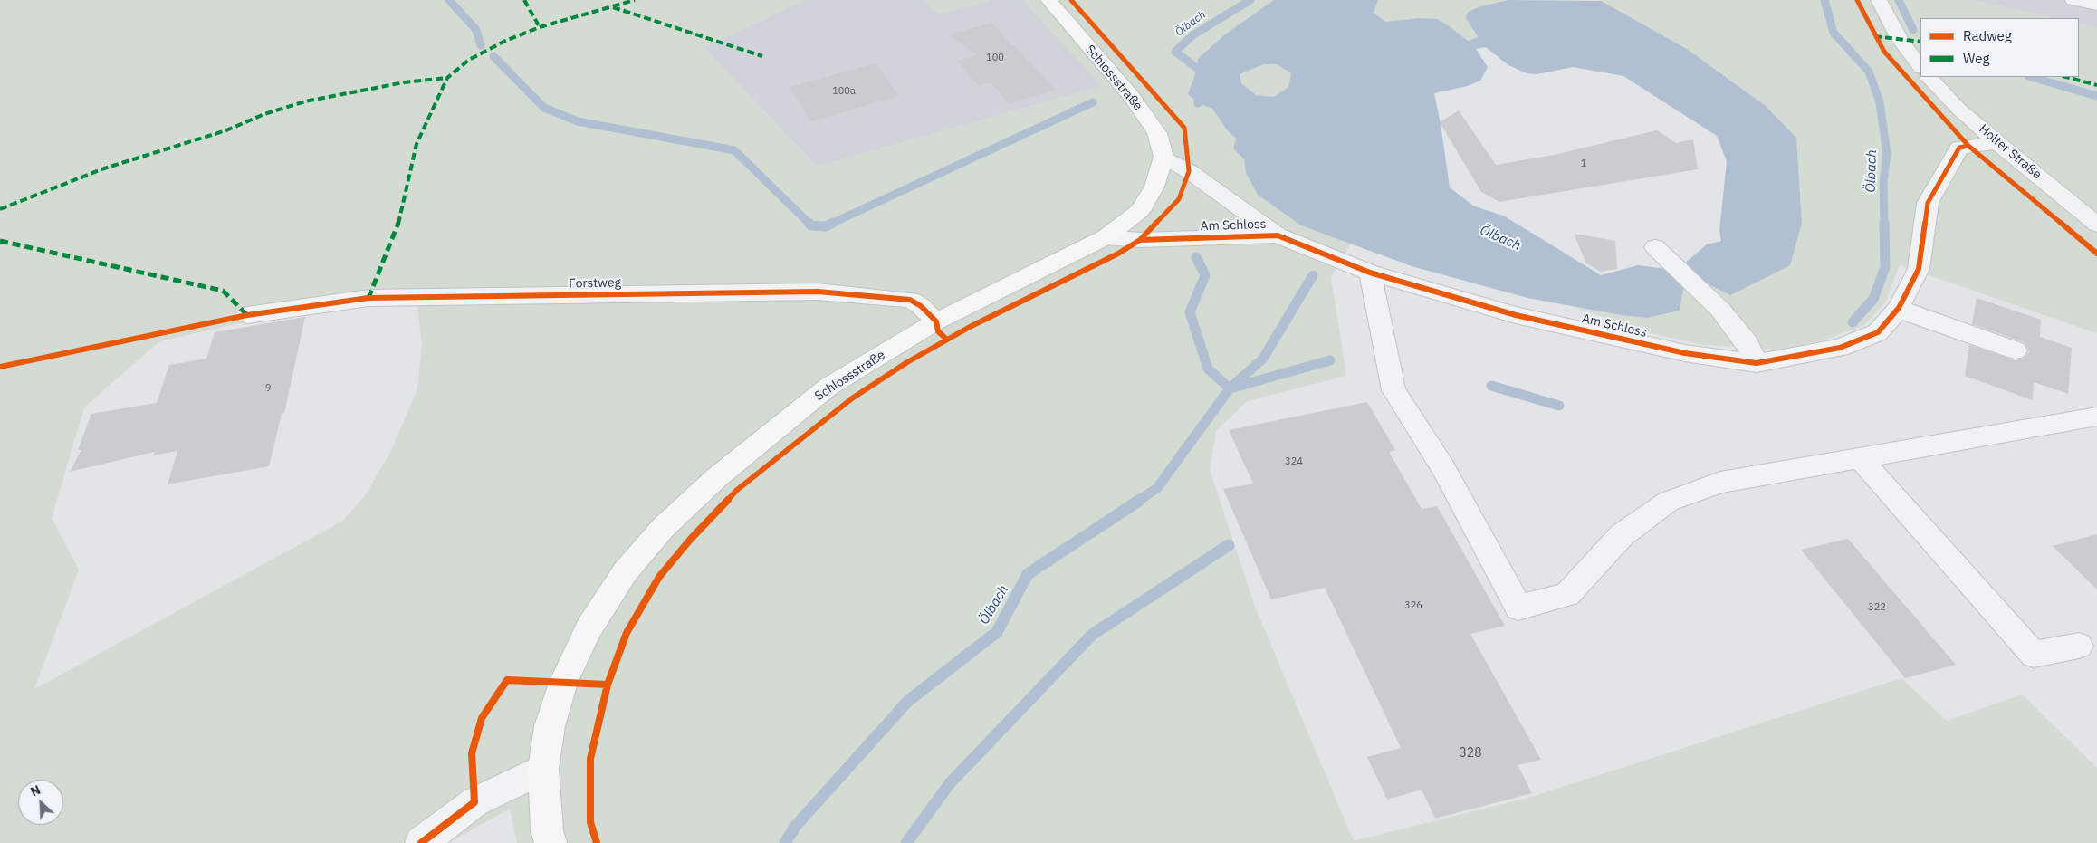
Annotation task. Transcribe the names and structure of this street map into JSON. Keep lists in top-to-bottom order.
{
  "streets": {
    "main road": ["Schlossstraße"],
    "street": ["Holter Straße", "Am Schloss", "Forstweg"]
  },
  "crossings": [
    ["Schlossstraße", "Am Schloss"],
    ["Schlossstraße", "Forstweg"],
    ["Holter Straße", "Am Schloss"]
  ],
  "water": ["Ölbach"],
  "house_numbers": [
    "100",
    "100a",
    "1",
    "9",
    "324",
    "326",
    "322",
    "328"
  ],
  "legend": ["Radweg", "Weg"],
  "north": "top left"
}
